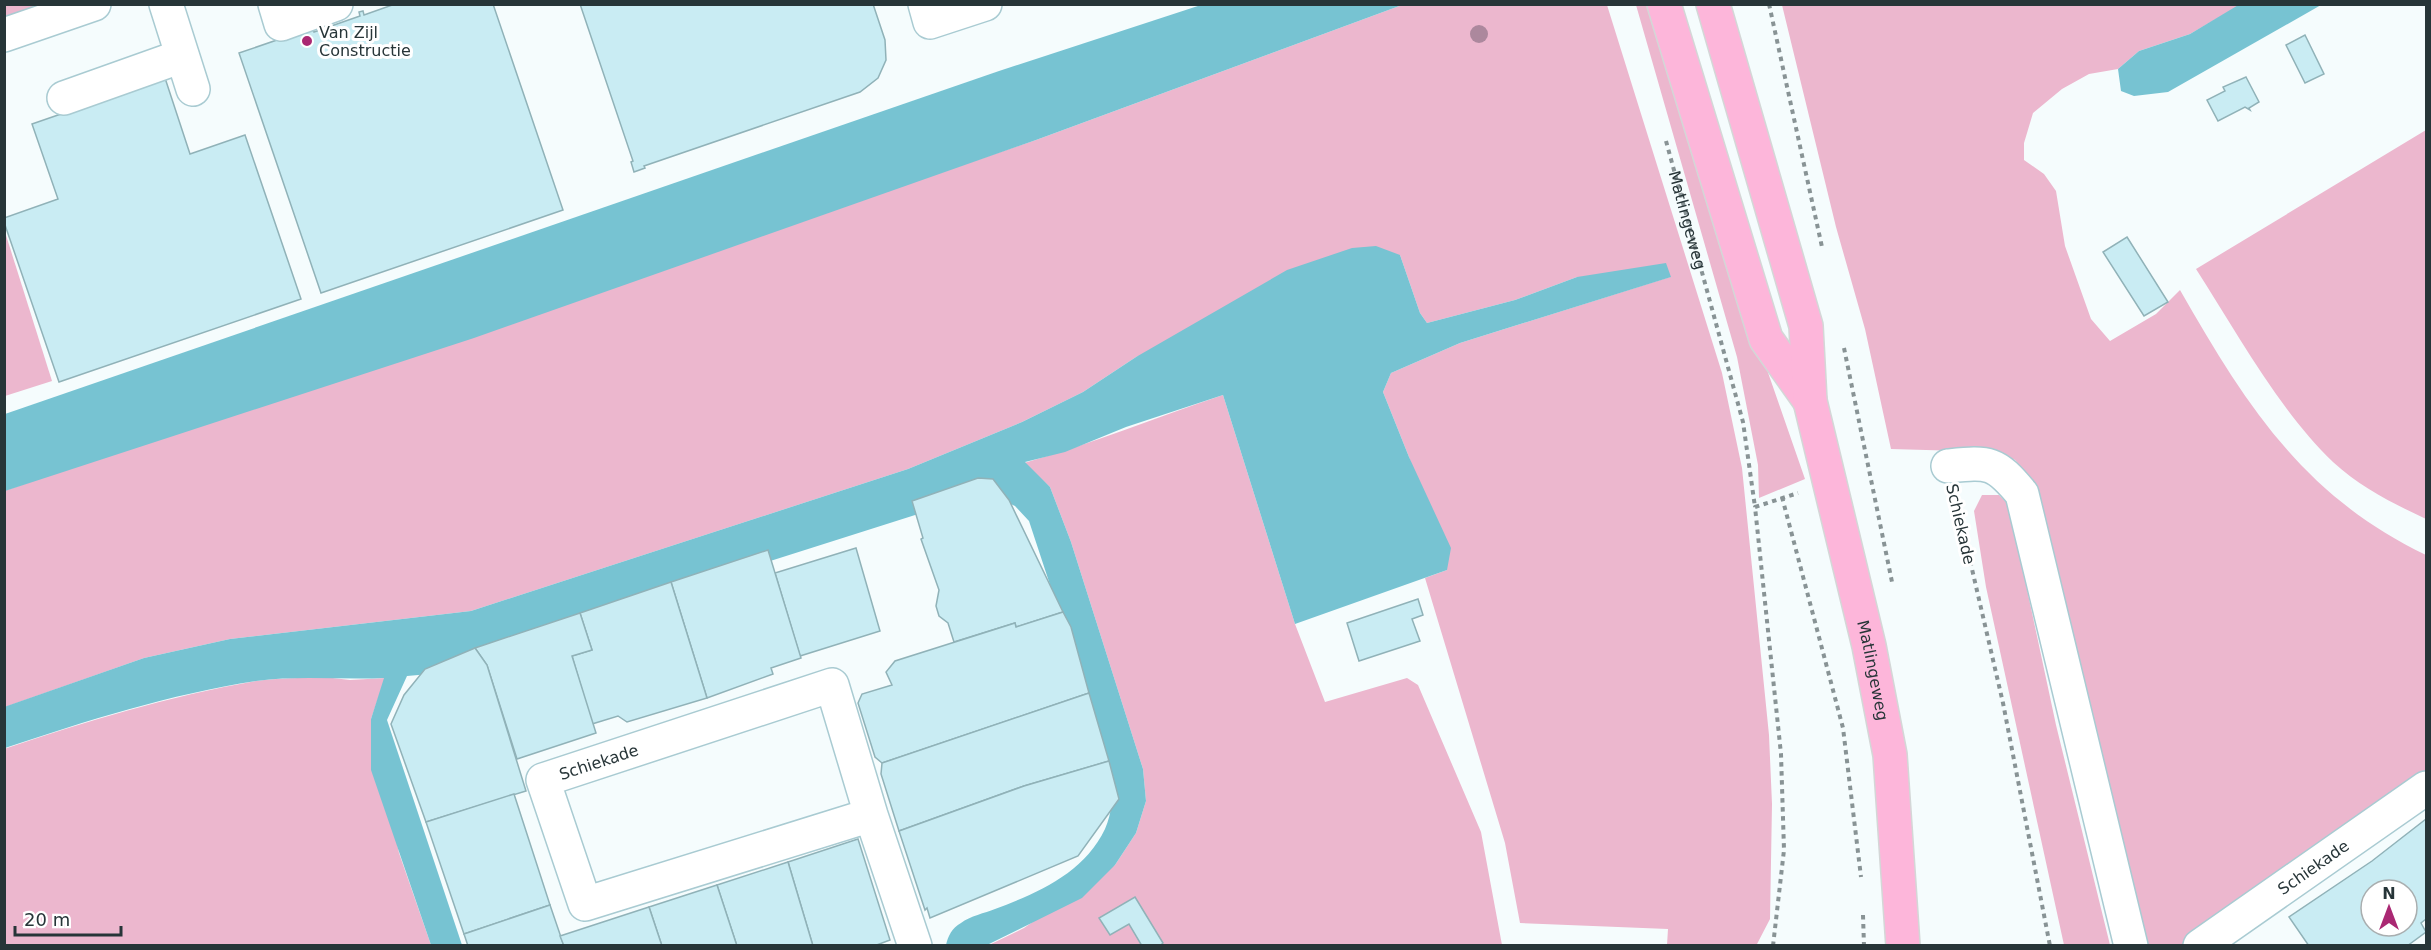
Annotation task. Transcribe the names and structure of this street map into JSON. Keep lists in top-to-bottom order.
{
  "streets": {
    "main road": ["Matlingeweg"],
    "street": ["Schiekade"]
  },
  "places": ["Van Zijl Constructie"],
  "scale_bar": "20 m",
  "north": "top"
}
